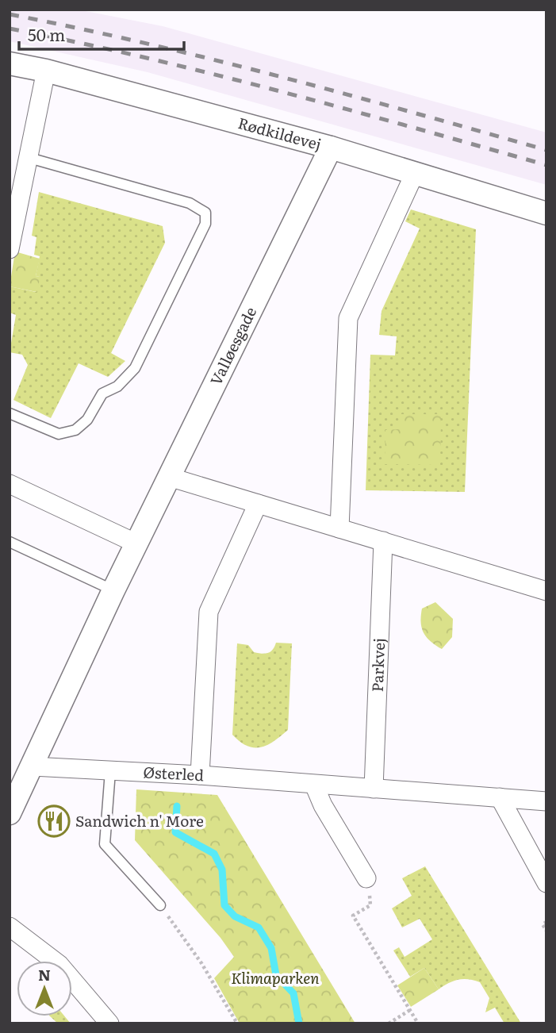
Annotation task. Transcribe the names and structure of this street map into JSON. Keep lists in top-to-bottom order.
{
  "streets": {
    "street": [
      "Rødkildevej",
      "Valløesgade",
      "Parkvej",
      "Østerled"
    ]
  },
  "crossings": [
    ["Rødkildevej", "Valløesgade"],
    ["Valløesgade", "Østerled"],
    ["Parkvej", "Østerled"]
  ],
  "parks": ["Klimaparken"],
  "places": {
    "restaurant": ["Sandwich n' More"]
  },
  "scale_bar": "50 m",
  "north": "top"
}
